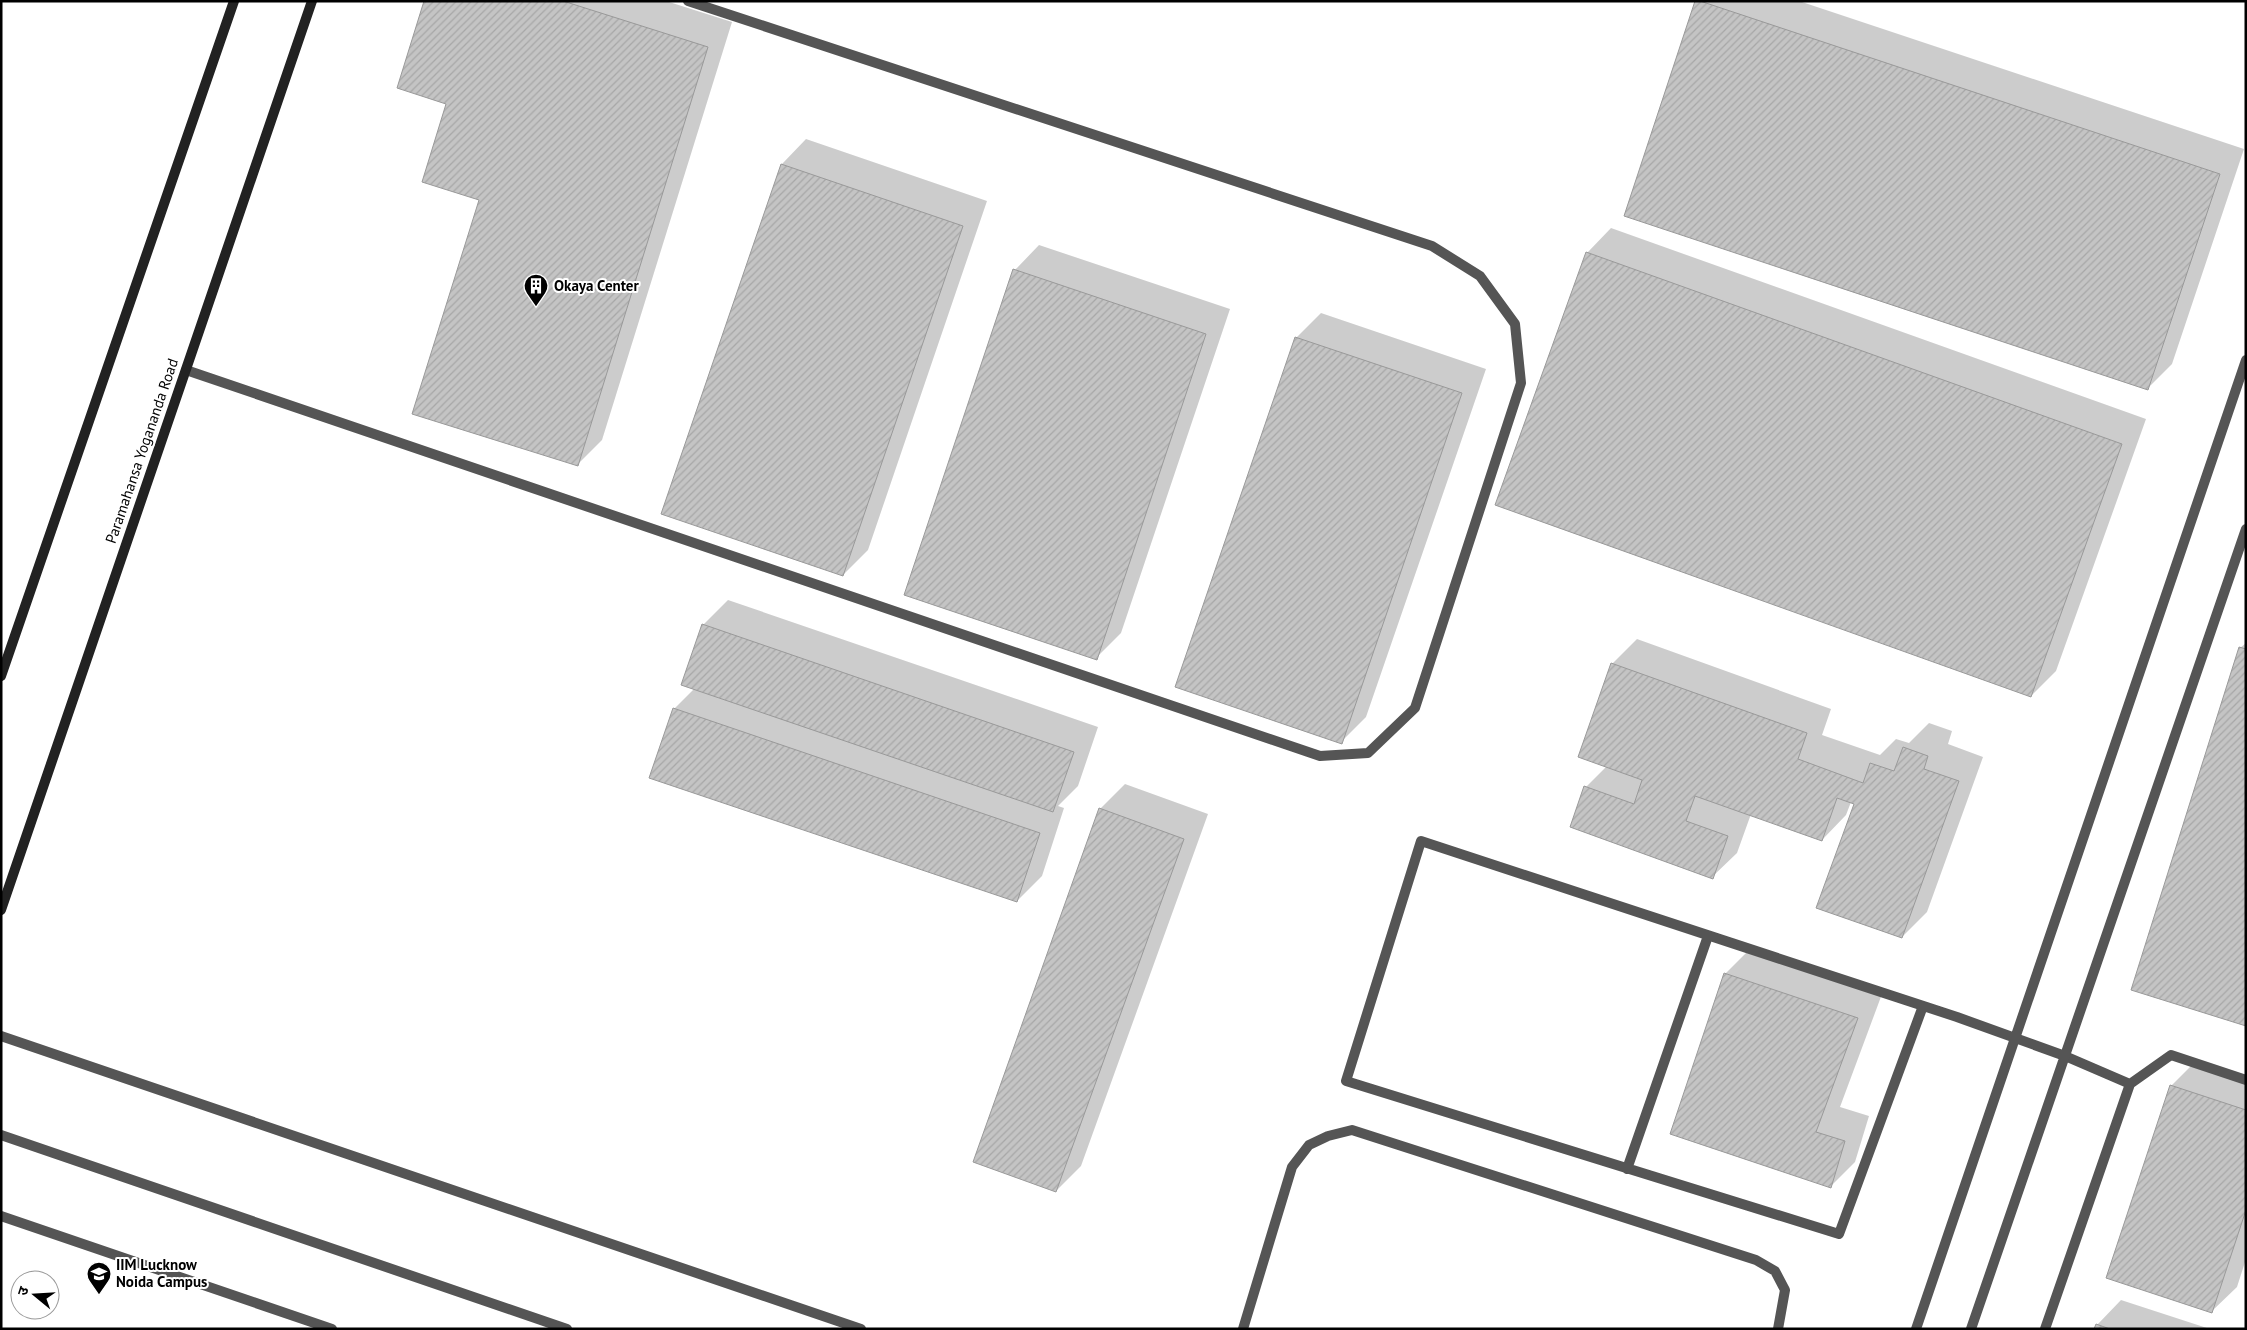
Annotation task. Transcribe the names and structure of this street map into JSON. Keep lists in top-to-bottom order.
{
  "streets": {
    "street": ["Paramahansa Yogananda Road"]
  },
  "places": {
    "building": ["Okaya Center"],
    "school or university": ["IIM Lucknow Noida Campus"]
  },
  "north": "left"
}
